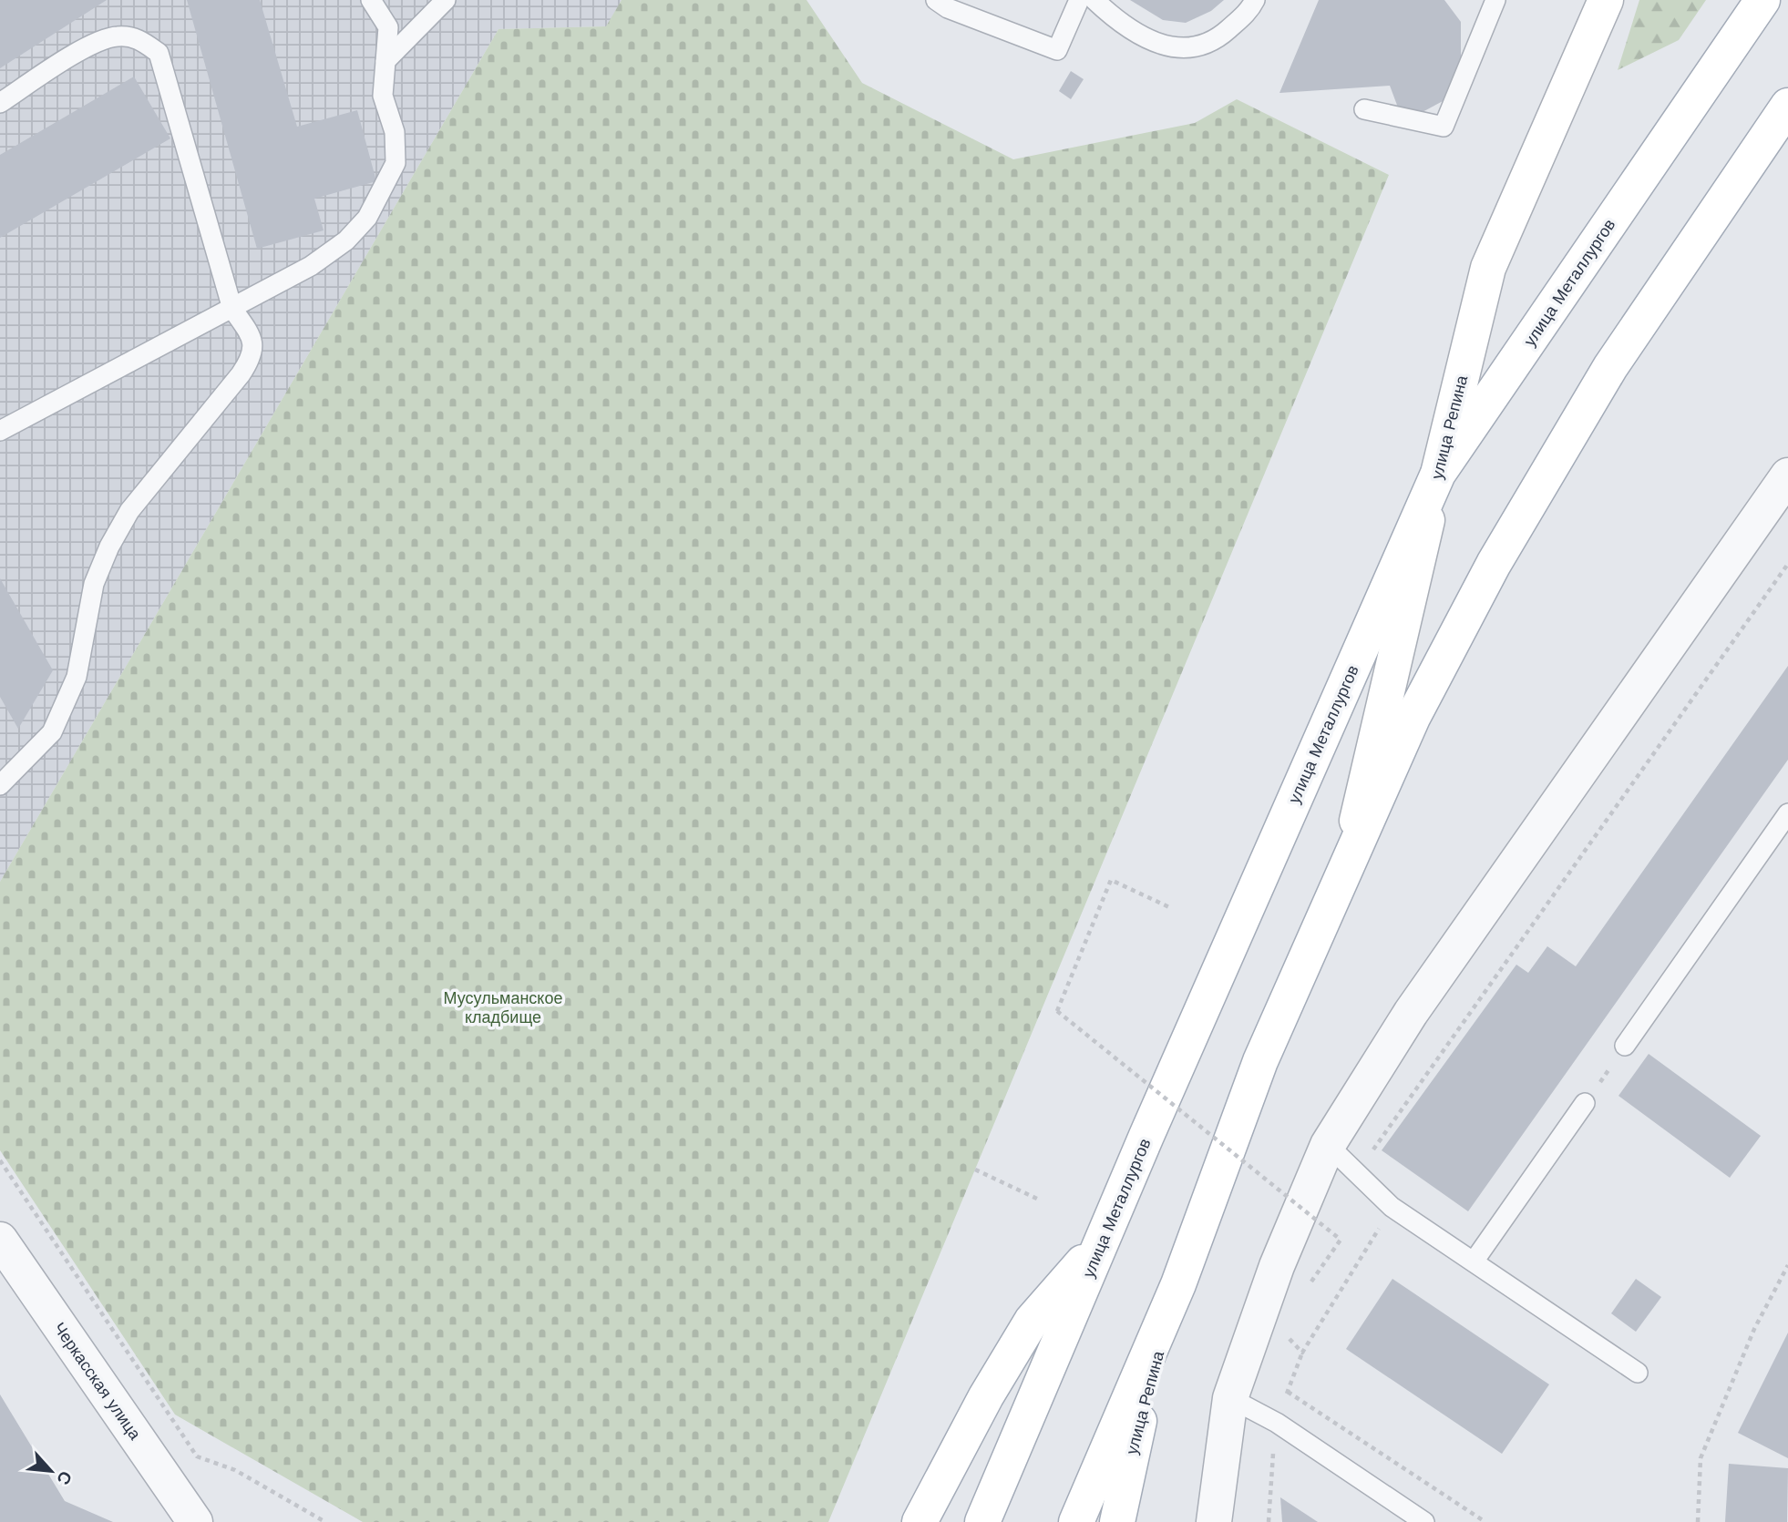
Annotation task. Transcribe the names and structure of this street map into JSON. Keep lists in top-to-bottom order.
{
  "streets": {
    "main road": ["улица Металлургов", "улица Репина"],
    "street": ["Черкасская улица"]
  },
  "crossings": [
    ["улица Металлургов", "улица Репина"]
  ],
  "parks": ["Мусульманское кладбище"],
  "north": "bottom right"
}
